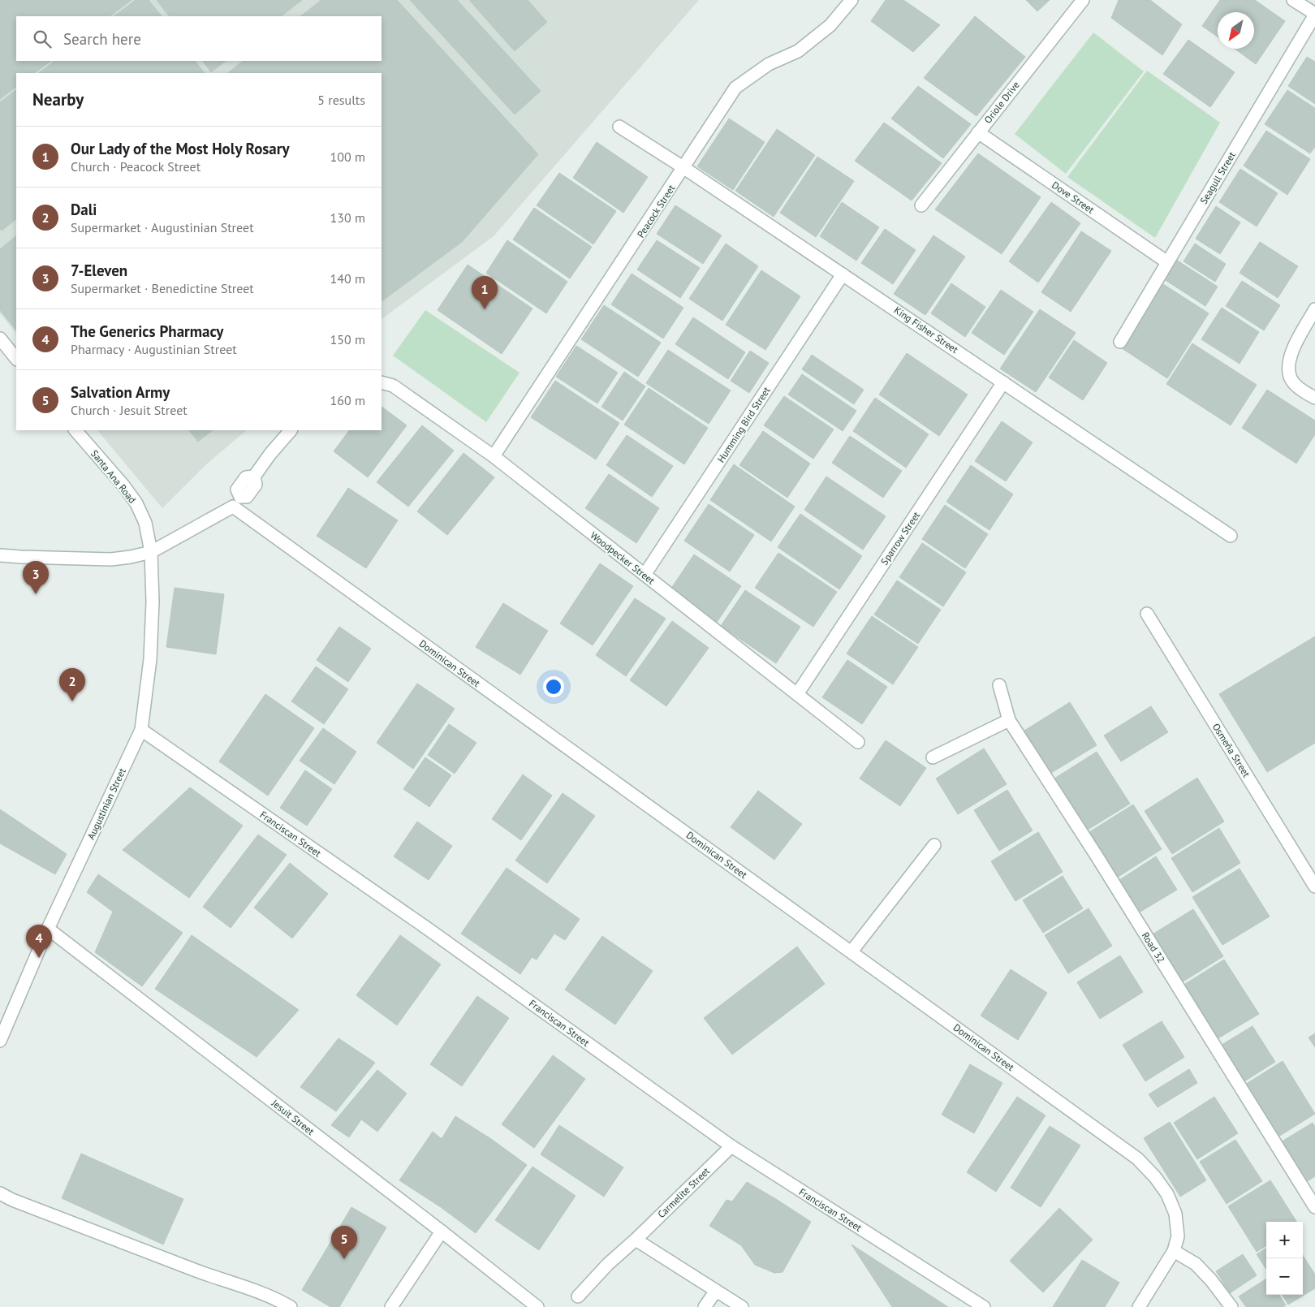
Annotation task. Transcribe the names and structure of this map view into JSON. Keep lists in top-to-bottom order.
{
  "streets": {
    "street": [
      "Oriole Drive",
      "Seagull Street",
      "Dove Street",
      "Peacock Street",
      "King Fisher Street",
      "Humming Bird Street",
      "Santa Ana Road",
      "Sparrow Street",
      "Woodpecker Street",
      "Dominican Street",
      "Osmeña Street",
      "Augustinian Street",
      "Franciscan Street",
      "Road 32",
      "Jesuit Street",
      "Carmelite Street"
    ]
  },
  "crossings": [
    ["Oriole Drive", "Dove Street"],
    ["Seagull Street", "Dove Street"],
    ["Peacock Street", "King Fisher Street"],
    ["Peacock Street", "Woodpecker Street"],
    ["King Fisher Street", "Humming Bird Street"],
    ["King Fisher Street", "Sparrow Street"],
    ["Humming Bird Street", "Woodpecker Street"],
    ["Santa Ana Road", "Augustinian Street"],
    ["Sparrow Street", "Woodpecker Street"],
    ["Augustinian Street", "Franciscan Street"],
    ["Augustinian Street", "Jesuit Street"],
    ["Franciscan Street", "Carmelite Street"]
  ],
  "north": "bottom left",
  "page": {
    "search": "Search here",
    "heading": ["Nearby", "5 results"],
    "list": [
      {
        "mark": "1",
        "name": "Our Lady of the Most Holy Rosary",
        "note": "Church · Peacock Street",
        "value": "100 m"
      },
      {
        "mark": "2",
        "name": "Dali",
        "note": "Supermarket · Augustinian Street",
        "value": "130 m"
      },
      {
        "mark": "3",
        "name": "7-Eleven",
        "note": "Supermarket · Benedictine Street",
        "value": "140 m"
      },
      {
        "mark": "4",
        "name": "The Generics Pharmacy",
        "note": "Pharmacy · Augustinian Street",
        "value": "150 m"
      },
      {
        "mark": "5",
        "name": "Salvation Army",
        "note": "Church · Jesuit Street",
        "value": "160 m"
      }
    ],
    "pins": [
      "1",
      "3",
      "2",
      "4",
      "5"
    ],
    "map_buttons": ["+", "−"]
  }
}
